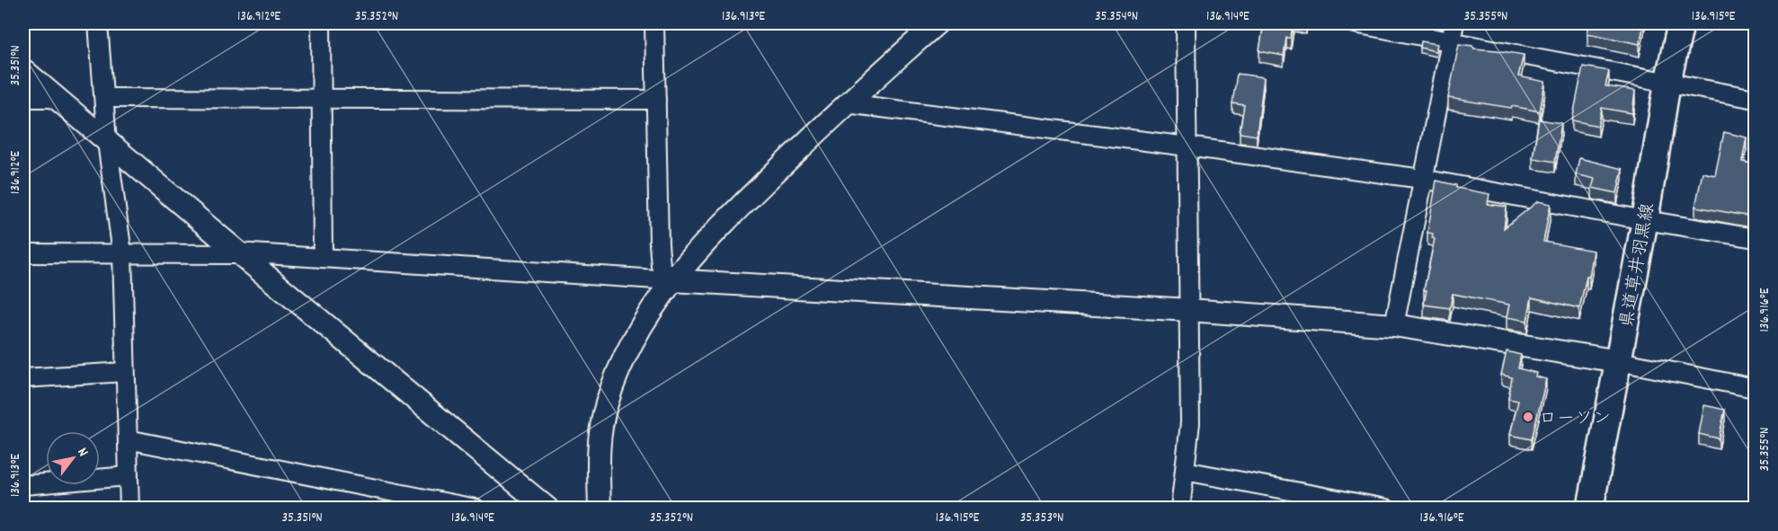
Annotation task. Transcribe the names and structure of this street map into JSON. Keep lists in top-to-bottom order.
{
  "streets": {
    "main road": ["県道草井羽黒線"]
  },
  "places": ["ローソン"],
  "north": "top right",
  "coordinates": [
    "136.912°E",
    "35.352°N",
    "136.913°E",
    "35.354°N",
    "136.914°E",
    "35.355°N",
    "136.915°E",
    "35.351°N",
    "136.916°E",
    "35.353°N"
  ]
}
